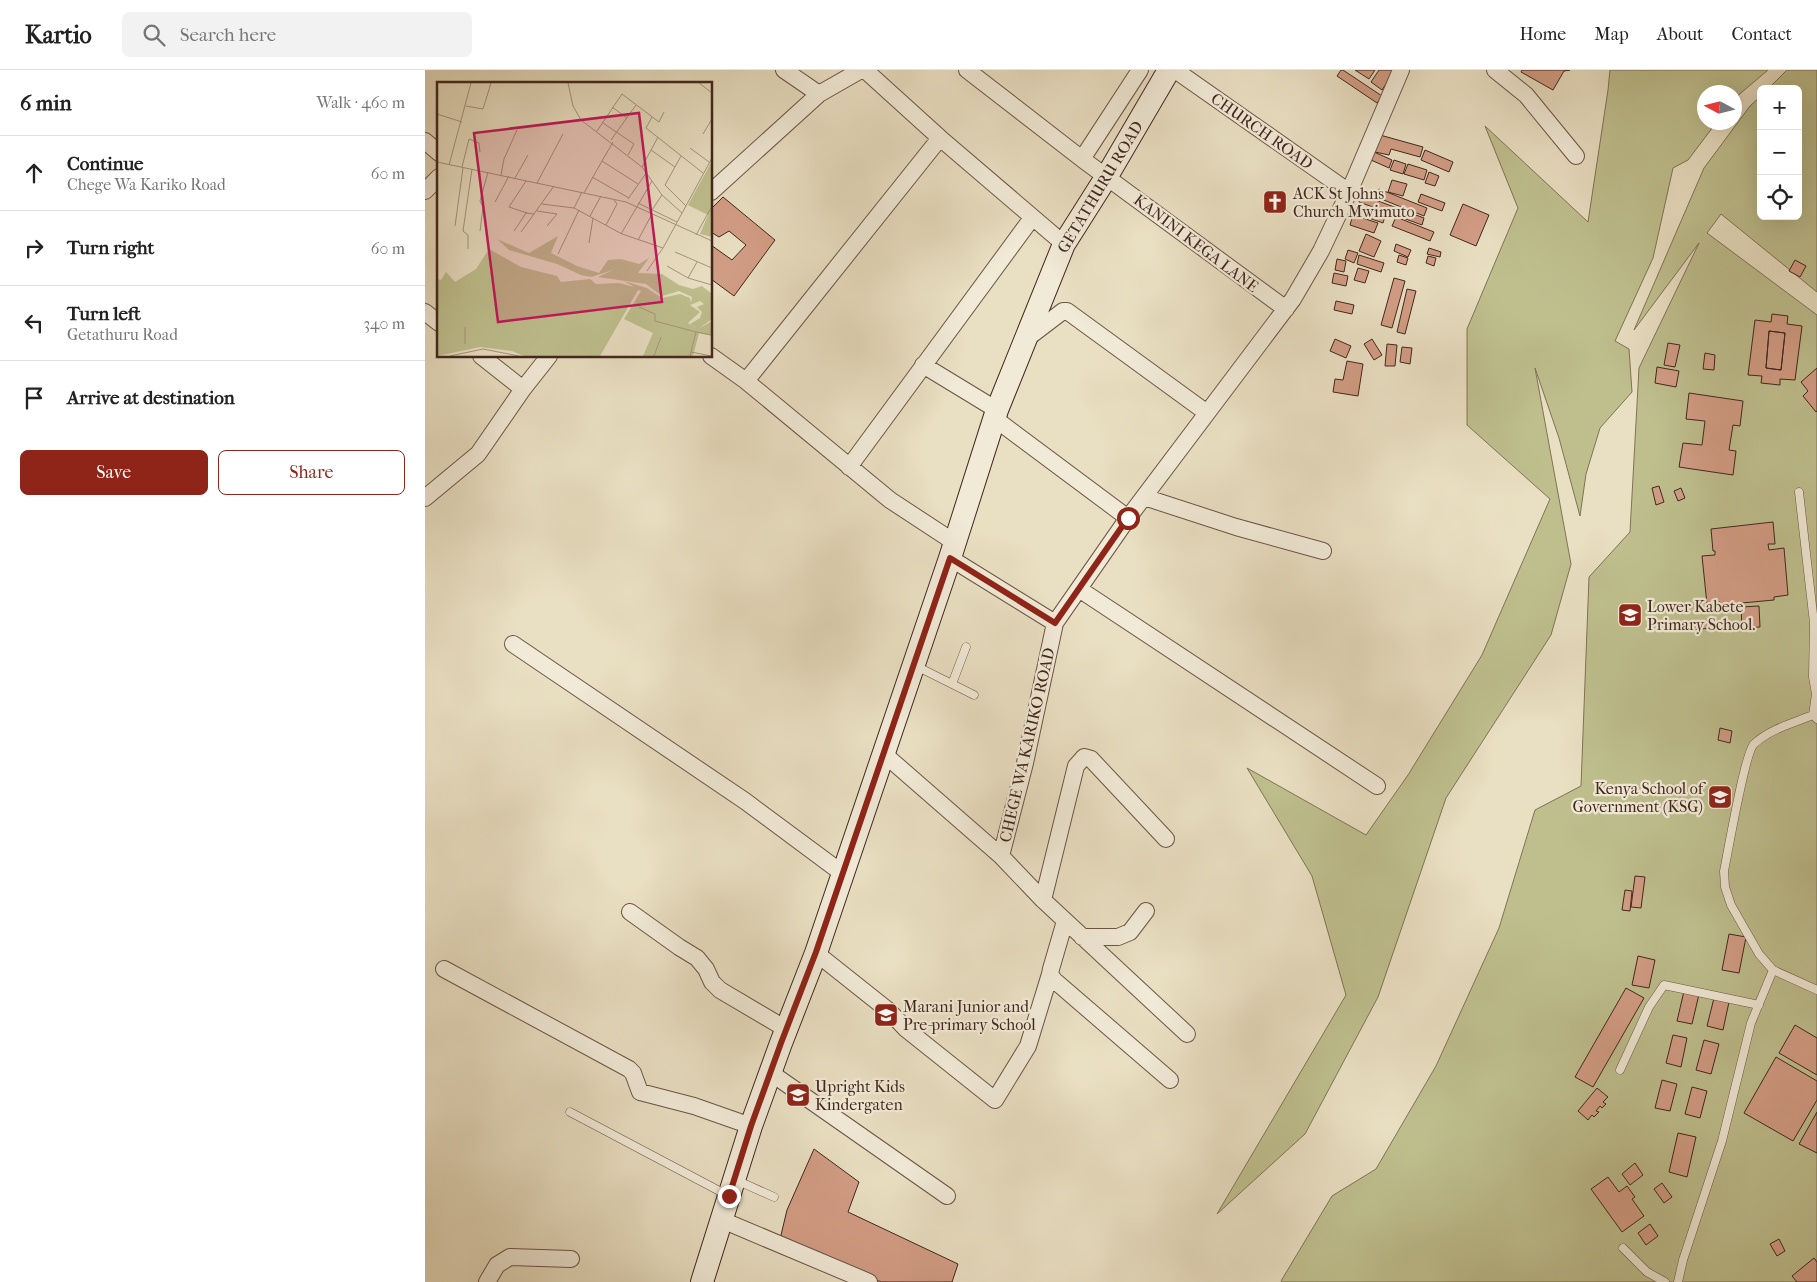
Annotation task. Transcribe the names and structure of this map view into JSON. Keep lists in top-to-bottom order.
{
  "streets": {
    "main road": ["GETATHURU ROAD"],
    "street": ["CHURCH ROAD", "KANINI KEGA LANE", "CHEGE WA KARIKO ROAD"]
  },
  "crossings": [
    ["CHURCH ROAD", "CHEGE WA KARIKO ROAD"],
    ["GETATHURU ROAD", "KANINI KEGA LANE"],
    ["KANINI KEGA LANE", "CHEGE WA KARIKO ROAD"]
  ],
  "places": {
    "church": ["ACK St Johns Church Mwimuto"],
    "school or university": [
      "Lower Kabete Primary School.",
      "Kenya School of Government (KSG)",
      "Marani Junior and Pre-primary School",
      "Upright Kids Kindergaten"
    ]
  },
  "north": "left",
  "page": {
    "header": "Kartio",
    "search": "Search here",
    "nav": [
      "Home",
      "Map",
      "About",
      "Contact"
    ],
    "heading": ["6 min", "Walk · 460 m"],
    "map_buttons": ["+", "−"],
    "list": [
      ["Continue", "Chege Wa Kariko Road", "60 m"],
      ["Turn right", "60 m"],
      ["Turn left", "Getathuru Road", "340 m"],
      "Arrive at destination"
    ],
    "buttons": ["Save", "Share"]
  }
}
